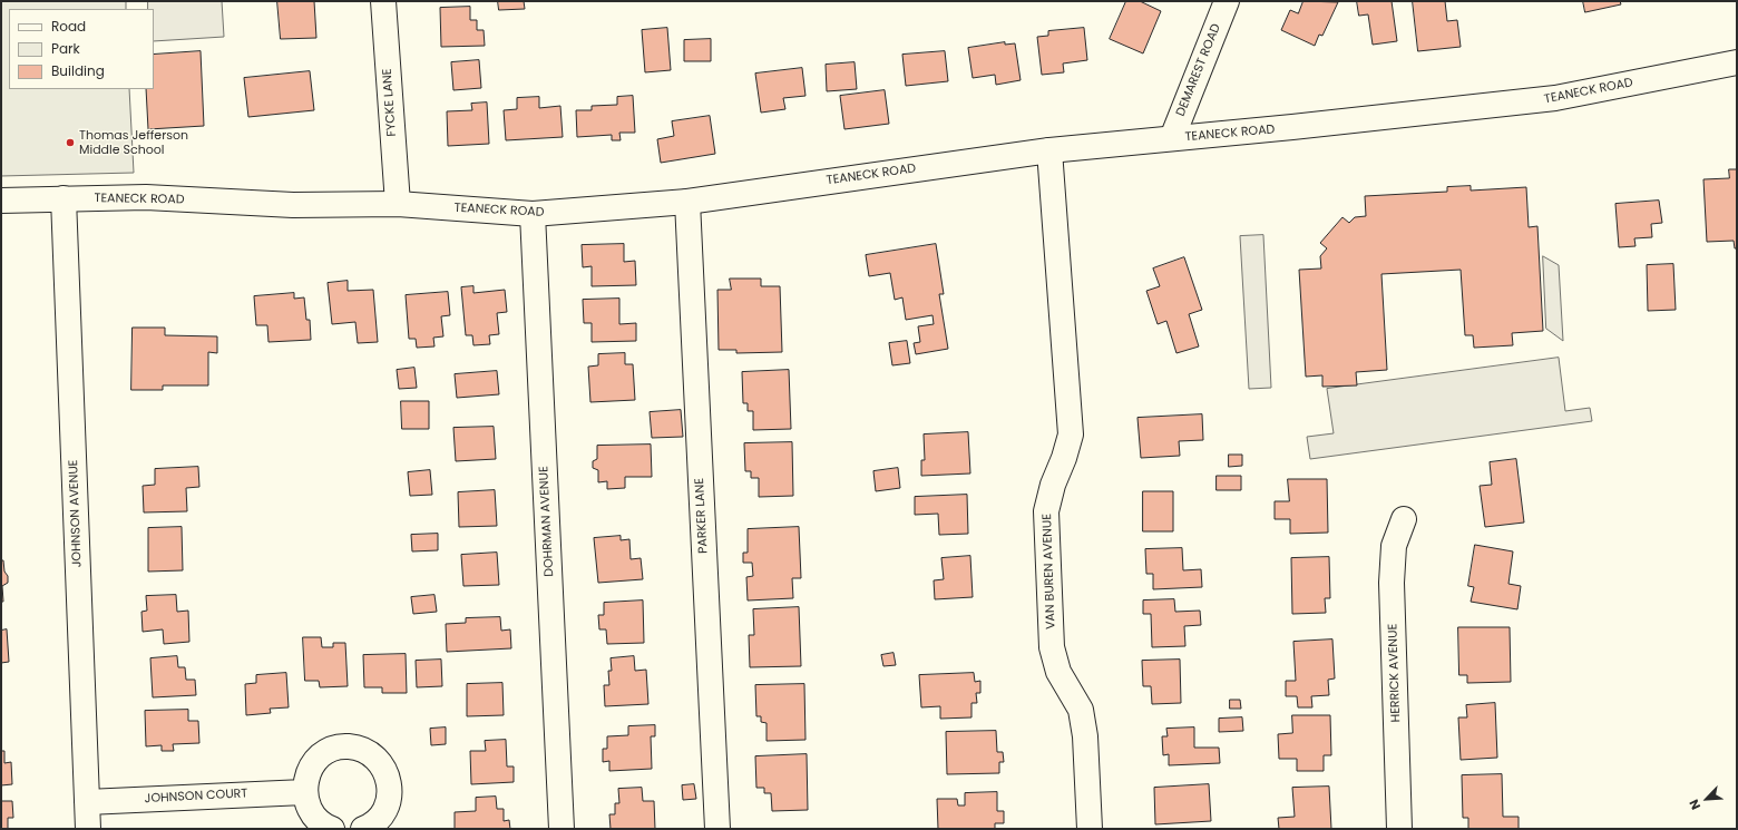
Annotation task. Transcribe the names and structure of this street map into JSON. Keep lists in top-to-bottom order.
{
  "streets": {
    "street": [
      "DEMAREST ROAD",
      "TEANECK ROAD",
      "FYCKE LANE",
      "JOHNSON AVENUE",
      "PARKER LANE",
      "DOHRMAN AVENUE",
      "VAN BUREN AVENUE",
      "HERRICK AVENUE",
      "JOHNSON COURT"
    ]
  },
  "crossings": [
    ["DEMAREST ROAD", "TEANECK ROAD"],
    ["TEANECK ROAD", "FYCKE LANE"],
    ["TEANECK ROAD", "JOHNSON AVENUE"],
    ["TEANECK ROAD", "PARKER LANE"],
    ["TEANECK ROAD", "DOHRMAN AVENUE"],
    ["TEANECK ROAD", "VAN BUREN AVENUE"],
    ["JOHNSON AVENUE", "JOHNSON COURT"]
  ],
  "places": ["Thomas Jefferson Middle School"],
  "legend": ["Road", "Park", "Building"],
  "north": "bottom left"
}
